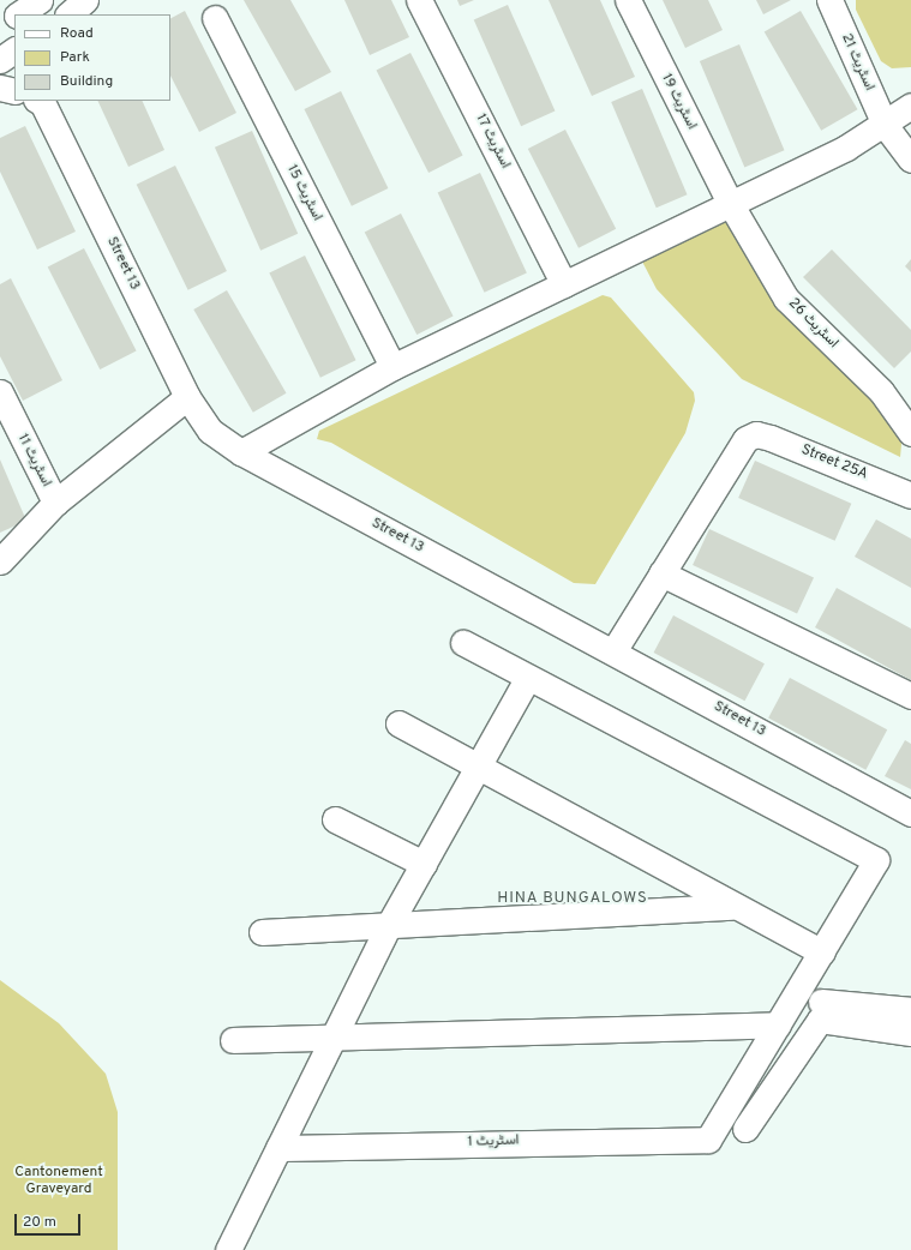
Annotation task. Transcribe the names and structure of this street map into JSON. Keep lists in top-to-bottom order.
{
  "streets": {
    "street": [
      "اسٹریٹ 21",
      "اسٹریٹ 19",
      "اسٹریٹ 17",
      "اسٹریٹ 15",
      "Street 13",
      "اسٹریٹ 26",
      "اسٹریٹ 11",
      "Street 25A",
      "اسٹریٹ 1"
    ]
  },
  "crossings": [
    ["اسٹریٹ 19", "اسٹریٹ 26"]
  ],
  "districts": ["HINA BUNGALOWS"],
  "parks": ["Cantonement Graveyard"],
  "legend": ["Road", "Park", "Building"],
  "scale_bar": "20 m"
}
